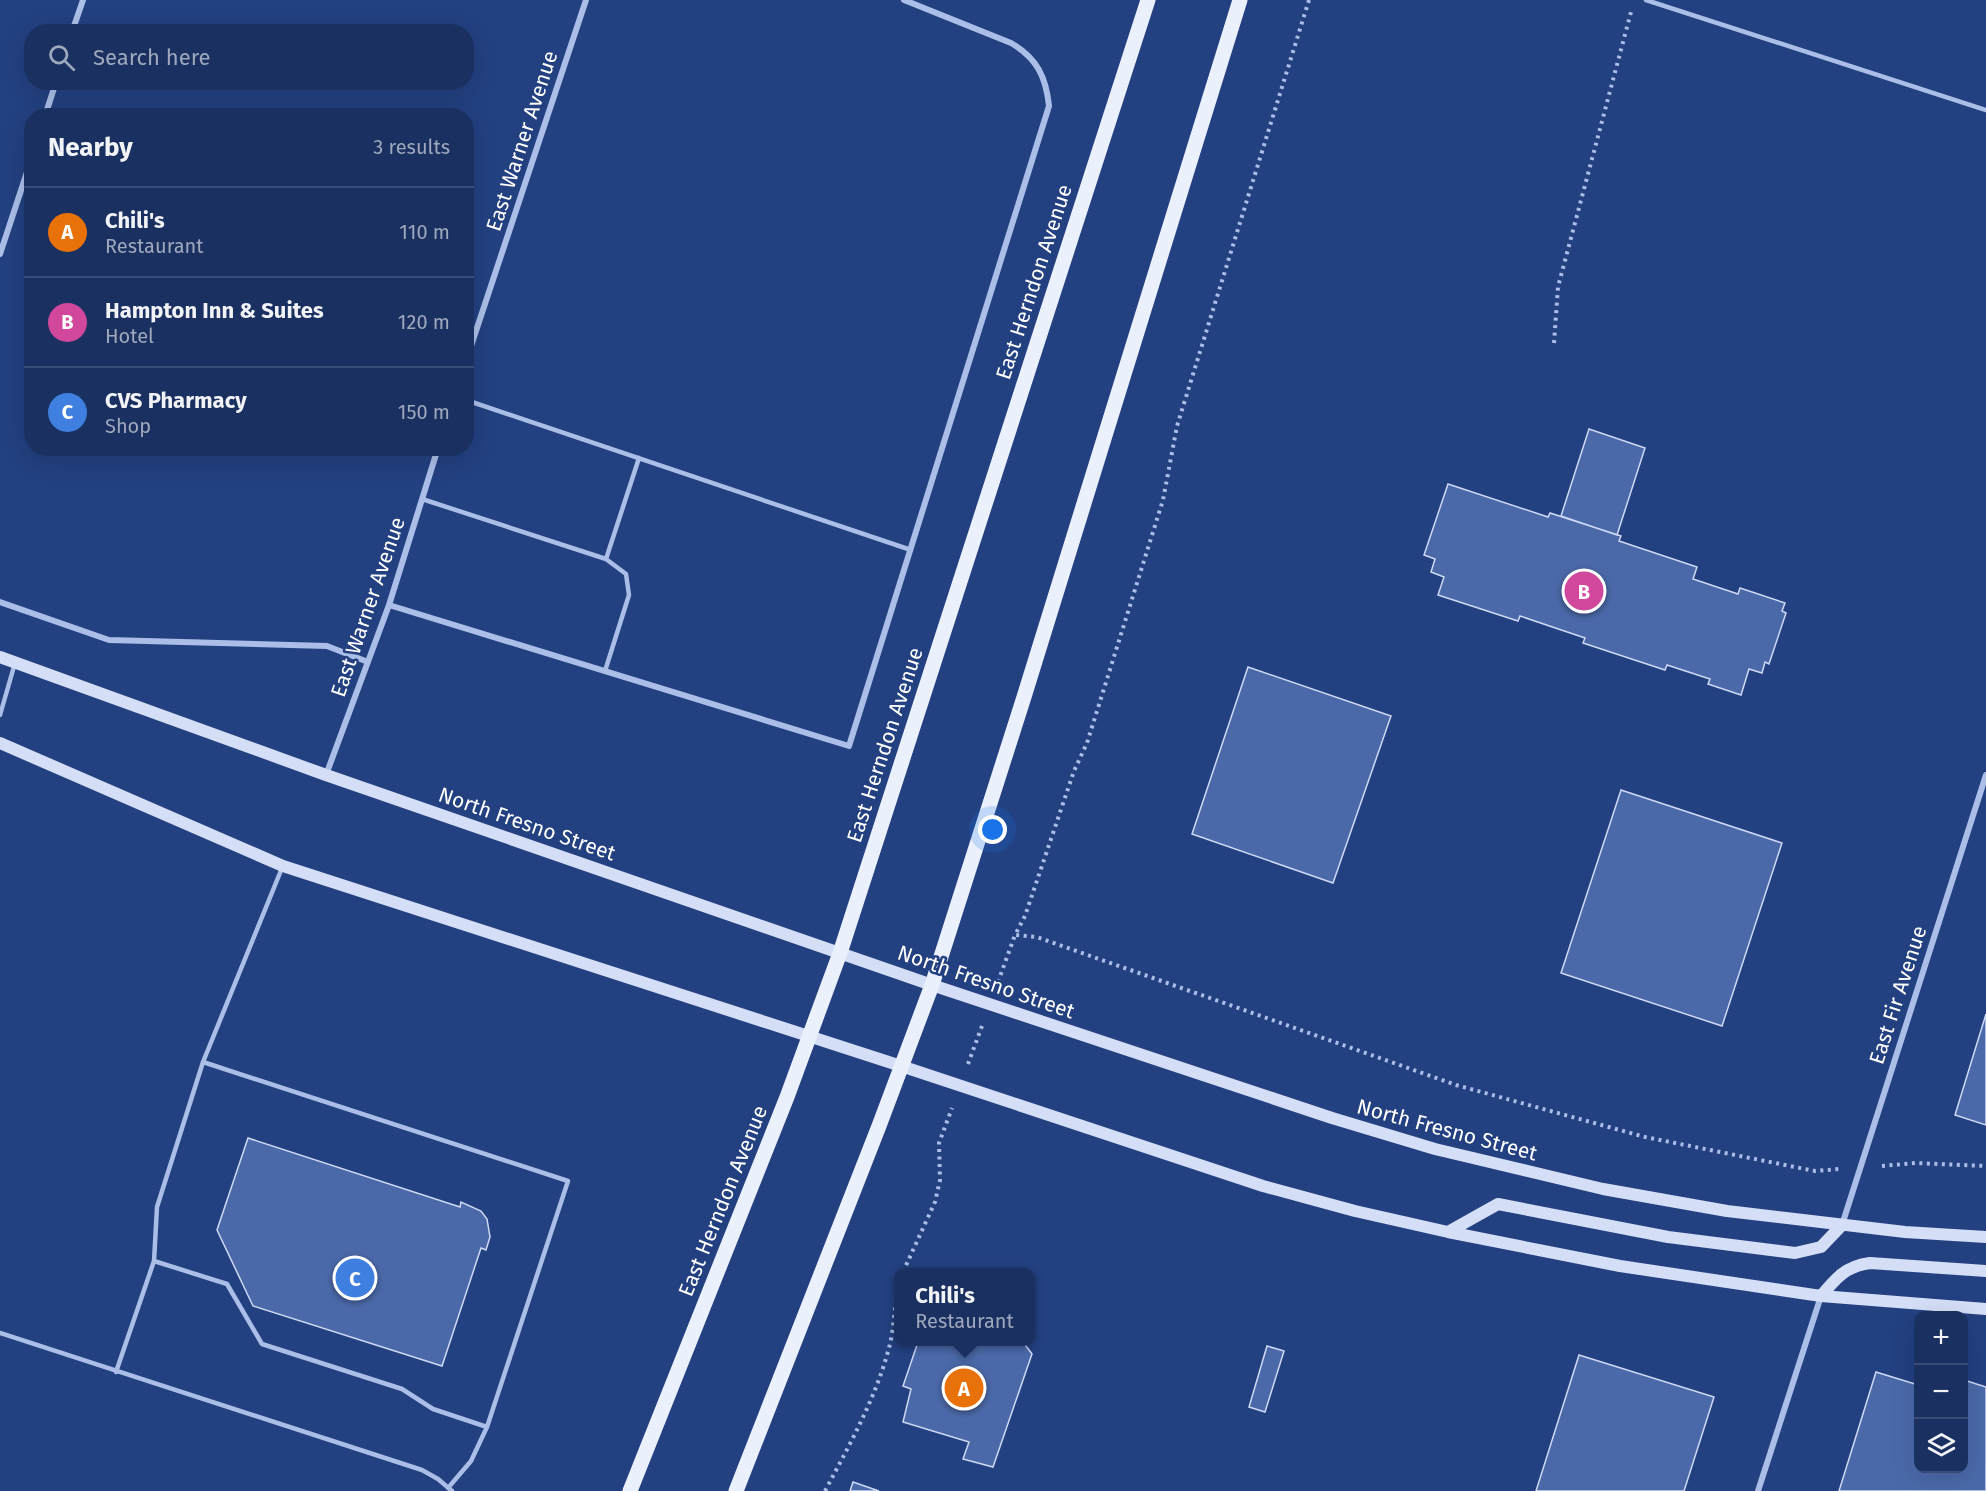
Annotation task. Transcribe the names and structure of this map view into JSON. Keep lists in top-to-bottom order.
{
  "streets": {
    "main road": ["East Herndon Avenue", "North Fresno Street"],
    "street": ["East Warner Avenue", "East Fir Avenue"]
  },
  "crossings": [
    ["East Warner Avenue", "North Fresno Street"],
    ["East Herndon Avenue", "North Fresno Street"],
    ["North Fresno Street", "East Fir Avenue"]
  ],
  "page": {
    "search": "Search here",
    "heading": ["Nearby", "3 results"],
    "list": [
      {
        "mark": "A",
        "name": "Chili's",
        "note": "Restaurant",
        "value": "110 m"
      },
      {
        "mark": "B",
        "name": "Hampton Inn & Suites",
        "note": "Hotel",
        "value": "120 m"
      },
      {
        "mark": "C",
        "name": "CVS Pharmacy",
        "note": "Shop",
        "value": "150 m"
      }
    ],
    "pins": ["B", "C", "A"],
    "popup": ["Chili's", "Restaurant"],
    "map_buttons": ["+", "−"]
  }
}
